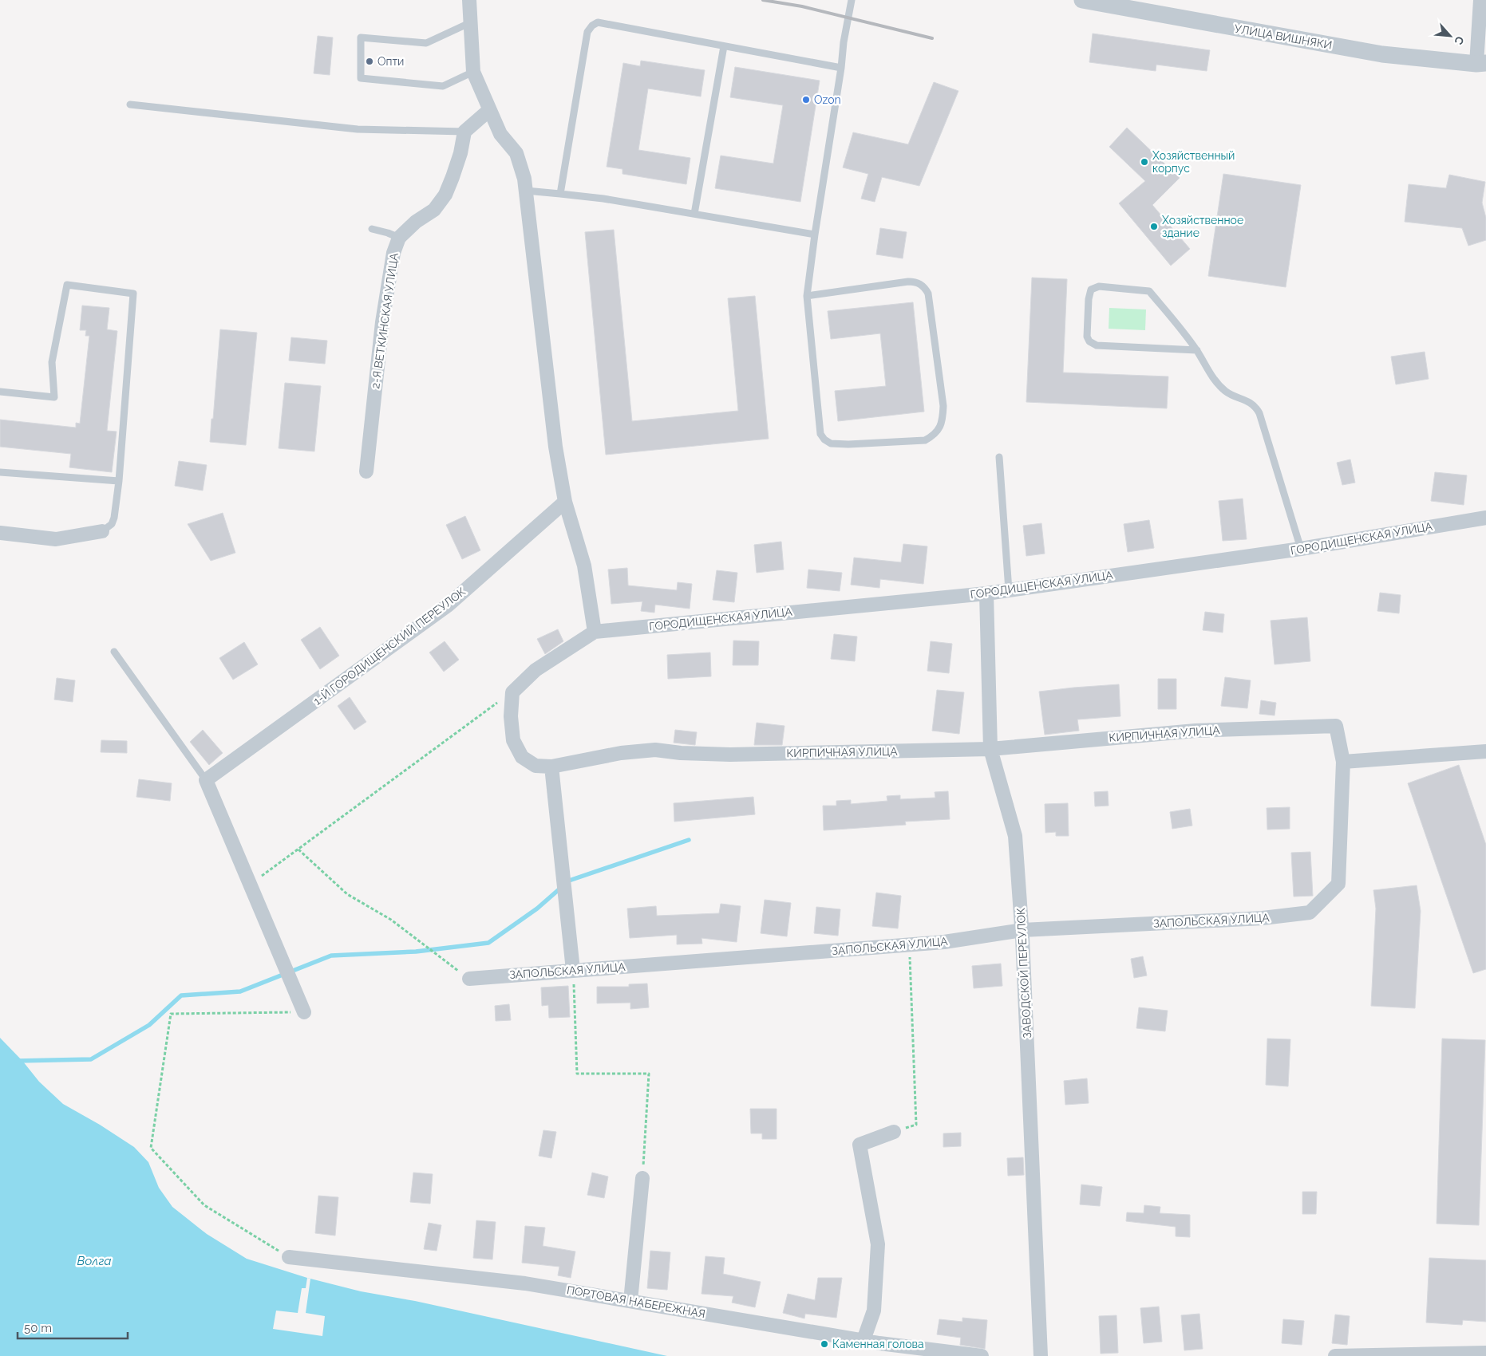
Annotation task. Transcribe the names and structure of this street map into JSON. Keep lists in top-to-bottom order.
{
  "streets": {
    "street": [
      "УЛИЦА ВИШНЯКИ",
      "2-Я ВЕТКИНСКАЯ УЛИЦА",
      "ГОРОДИЩЕНСКАЯ УЛИЦА",
      "1-Й ГОРОДИЩЕНСКИЙ ПЕРЕУЛОК",
      "КИРПИЧНАЯ УЛИЦА",
      "ЗАПОЛЬСКАЯ УЛИЦА",
      "ЗАВОДСКОЙ ПЕРЕУЛОК",
      "ПОРТОВАЯ НАБЕРЕЖНАЯ"
    ]
  },
  "crossings": [
    ["ГОРОДИЩЕНСКАЯ УЛИЦА", "ЗАВОДСКОЙ ПЕРЕУЛОК"],
    ["КИРПИЧНАЯ УЛИЦА", "ЗАПОЛЬСКАЯ УЛИЦА"],
    ["КИРПИЧНАЯ УЛИЦА", "ЗАВОДСКОЙ ПЕРЕУЛОК"],
    ["ЗАПОЛЬСКАЯ УЛИЦА", "ЗАВОДСКОЙ ПЕРЕУЛОК"]
  ],
  "water": ["Волга"],
  "places": [
    "Опти",
    "Ozon",
    "Хозяйственный корпус",
    "Хозяйственное здание",
    "Каменная голова"
  ],
  "scale_bar": "50 m",
  "north": "bottom right"
}
